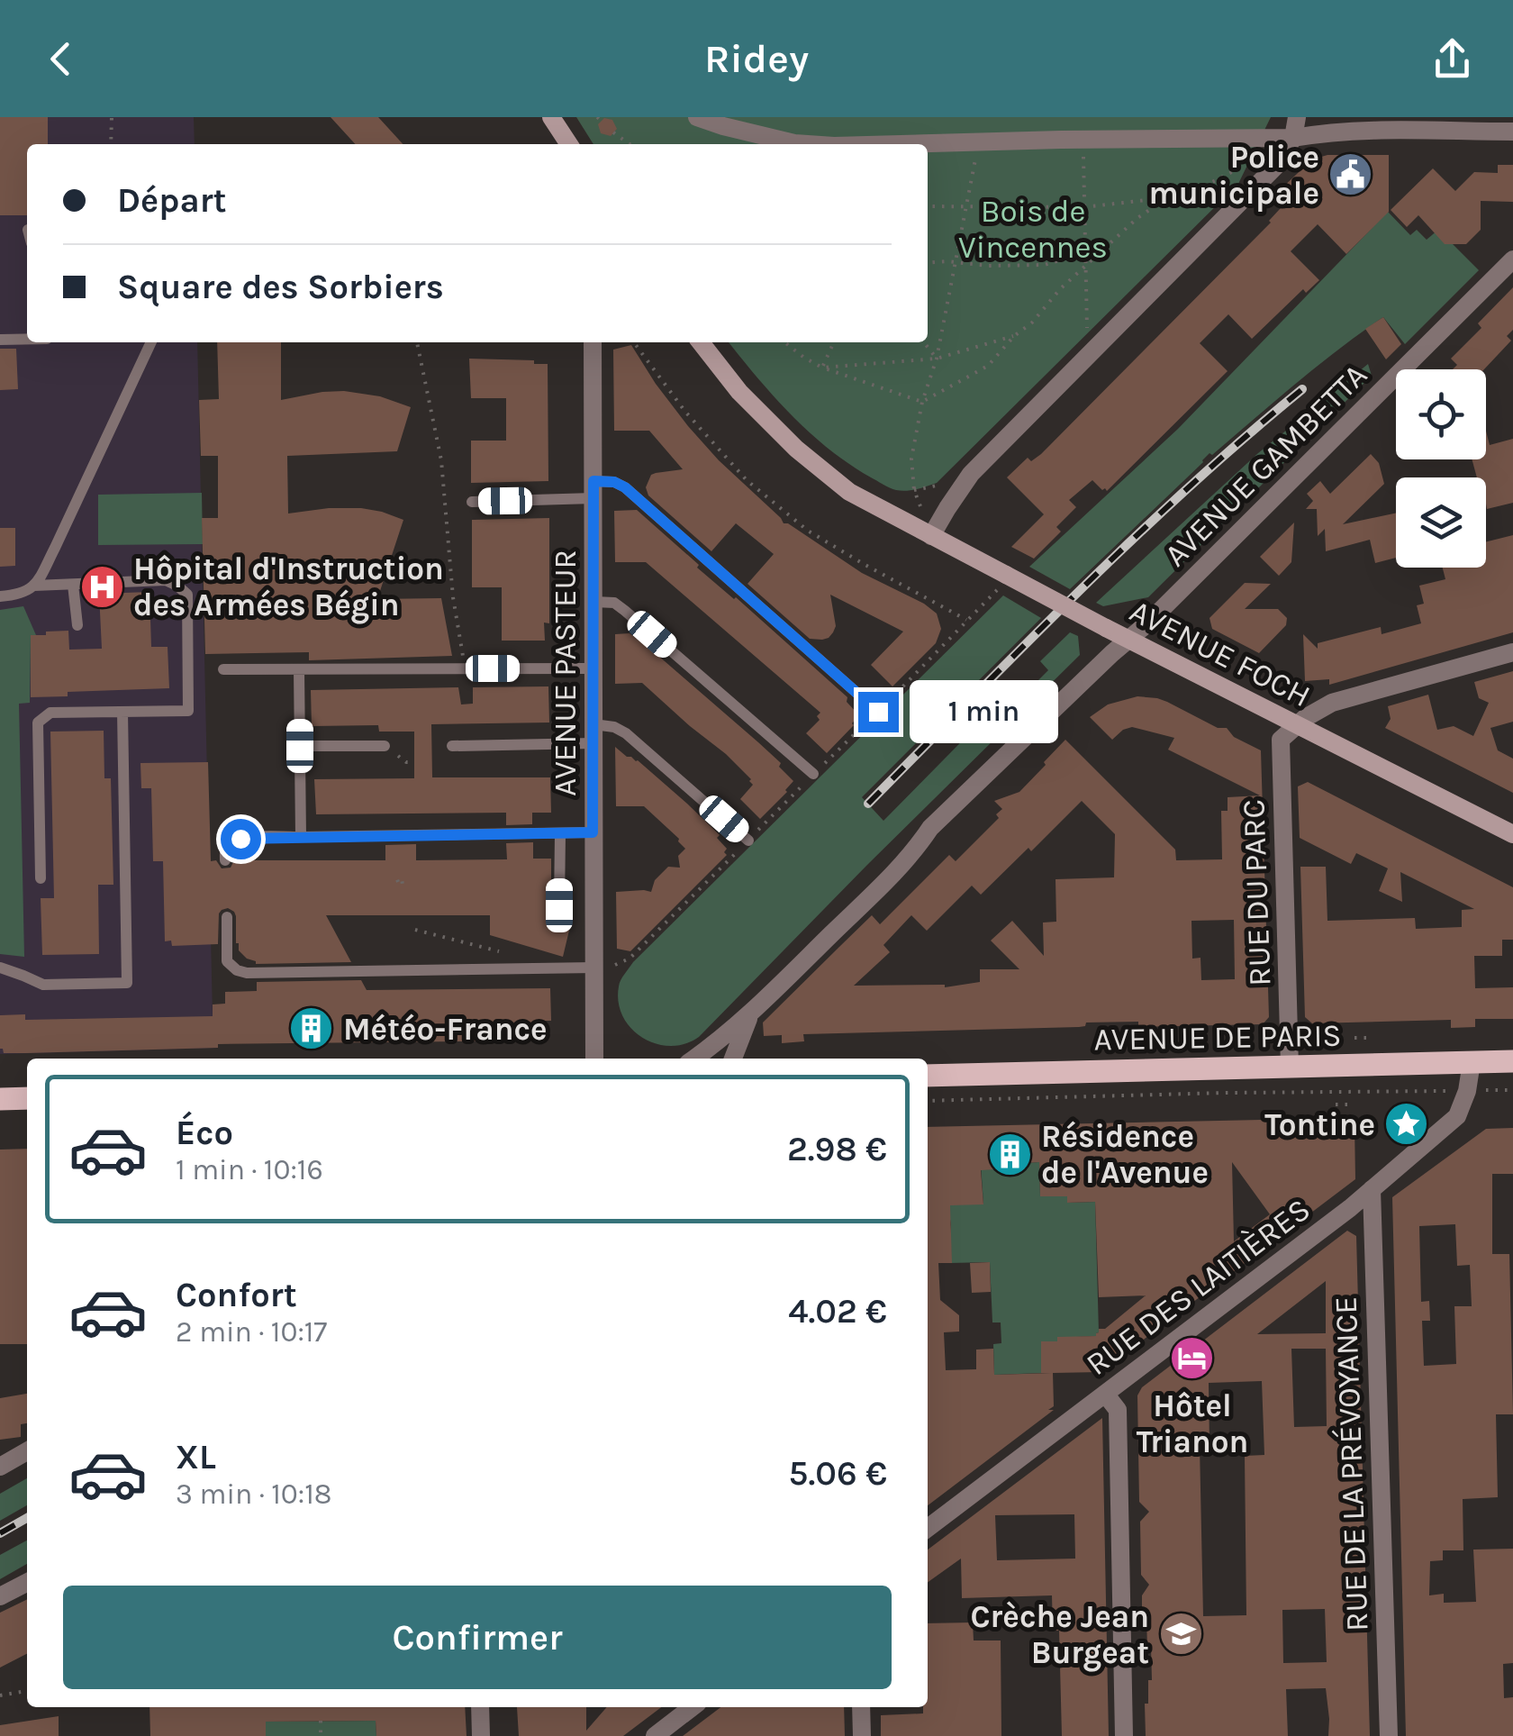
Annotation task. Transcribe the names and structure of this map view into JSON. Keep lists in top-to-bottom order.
{
  "streets": {
    "main road": ["AVENUE DE PARIS"],
    "street": [
      "AVENUE GAMBETTA",
      "AVENUE FOCH",
      "AVENUE PASTEUR",
      "RUE DU PARC",
      "RUE DES LAITIÈRES",
      "RUE DE LA PRÉVOYANCE"
    ]
  },
  "crossings": [
    ["AVENUE GAMBETTA", "AVENUE FOCH"],
    ["AVENUE FOCH", "RUE DU PARC"],
    ["RUE DU PARC", "AVENUE DE PARIS"],
    ["AVENUE DE PARIS", "RUE DES LAITIÈRES"],
    ["RUE DES LAITIÈRES", "RUE DE LA PRÉVOYANCE"]
  ],
  "parks": ["Bois de Vincennes"],
  "places": {
    "public building": ["Police municipale"],
    "hospital": ["Hôpital d'Instruction des Armées Bégin"],
    "building": ["Météo-France", "Résidence de l'Avenue"],
    "place": ["Tontine"],
    "hotel": ["Hôtel Trianon"],
    "school or university": ["Crèche Jean Burgeat"]
  },
  "page": {
    "header": "Ridey",
    "banner": ["Départ", "Square des Sorbiers"],
    "bubble": "1 min",
    "list": [
      {
        "name": "Éco",
        "note": "1 min · 10:16",
        "value": "2.98 €"
      },
      {
        "name": "Confort",
        "note": "2 min · 10:17",
        "value": "4.02 €"
      },
      {
        "name": "XL",
        "note": "3 min · 10:18",
        "value": "5.06 €"
      }
    ],
    "buttons": "Confirmer"
  }
}
